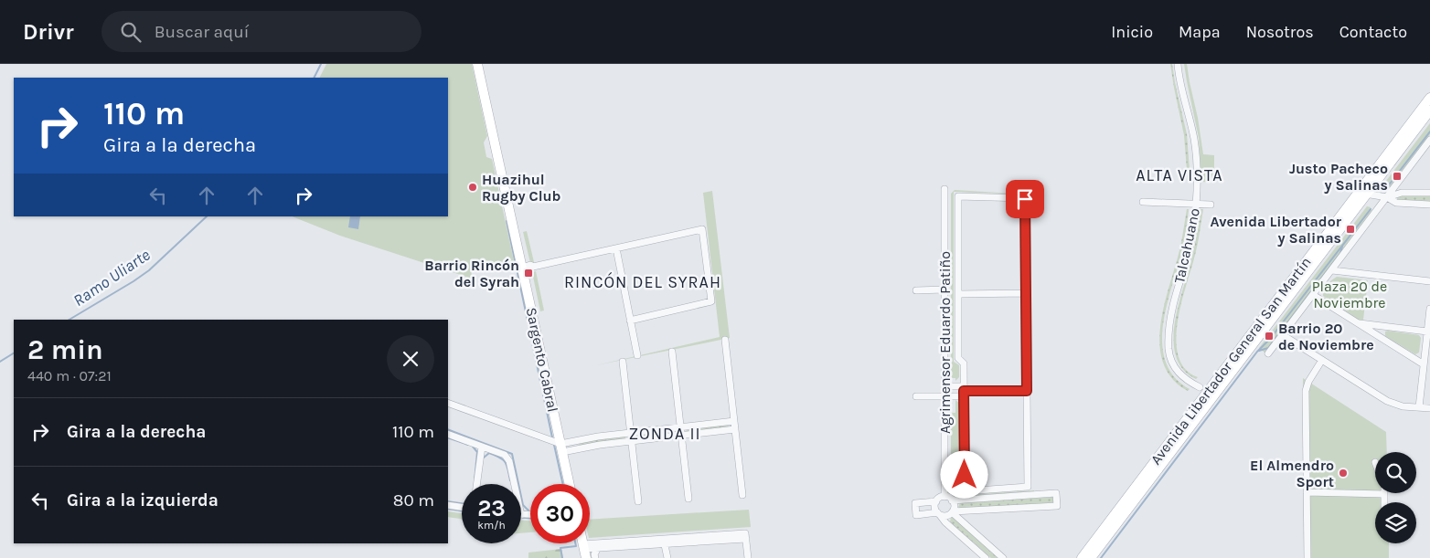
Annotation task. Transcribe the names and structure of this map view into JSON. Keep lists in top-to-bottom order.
{
  "streets": {
    "main road": ["Sargento Cabral", "Avenida Libertador General San Martín"],
    "street": ["Talcahuano", "Agrimensor Eduardo Patiño"]
  },
  "districts": ["ALTA VISTA", "RINCÓN DEL SYRAH", "ZONDA II"],
  "water": ["Ramo Uliarte"],
  "parks": ["Plaza 20 de Noviembre"],
  "places": {
    "transit": [
      "Justo Pacheco y Salinas",
      "Avenida Libertador y Salinas",
      "Barrio Rincón del Syrah",
      "Barrio 20 de Noviembre"
    ],
    "other": ["Huazihul Rugby Club", "El Almendro Sport"]
  },
  "page": {
    "header": "Drivr",
    "search": "Buscar aquí",
    "nav": [
      "Inicio",
      "Mapa",
      "Nosotros",
      "Contacto"
    ],
    "turn": ["110 m", "Gira a la derecha"],
    "heading": ["2 min", "440 m · 07:21"],
    "list": [
      {
        "name": "Gira a la derecha",
        "value": "110 m"
      },
      {
        "name": "Gira a la izquierda",
        "value": "80 m"
      }
    ],
    "speed": "23 km/h",
    "limit": "30"
  }
}
